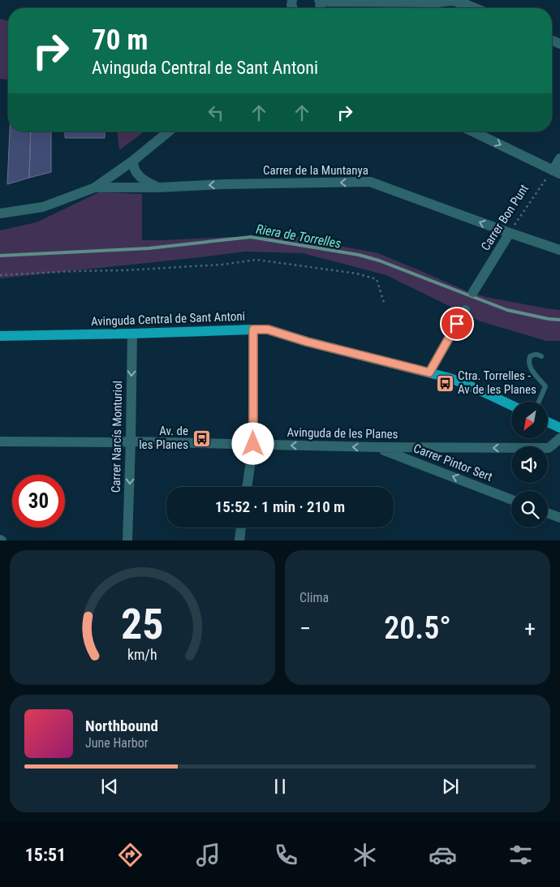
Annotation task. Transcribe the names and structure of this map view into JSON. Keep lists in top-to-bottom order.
{
  "streets": {
    "main road": ["Avinguda Central de Sant Antoni"],
    "street": [
      "Carrer de la Muntanya",
      "Carrer Bon Punt",
      "Avinguda de les Planes",
      "Carrer Narcís Monturiol",
      "Carrer Pintor Sert"
    ]
  },
  "crossings": [
    ["Carrer de la Muntanya", "Carrer Bon Punt"],
    ["Avinguda Central de Sant Antoni", "Carrer Narcís Monturiol"],
    ["Avinguda de les Planes", "Carrer Narcís Monturiol"],
    ["Avinguda de les Planes", "Carrer Pintor Sert"]
  ],
  "one_way": [
    "Carrer de la Muntanya",
    "Avinguda de les Planes",
    "Carrer Narcís Monturiol",
    "Carrer Pintor Sert"
  ],
  "water": ["Riera de Torrelles"],
  "places": {
    "bus stop": ["Ctra. Torrelles - Av de les Planes", "Av. de les Planes"]
  },
  "north": "bottom left",
  "page": {
    "turn": ["70 m", "Avinguda Central de Sant Antoni"],
    "limit": "30",
    "trip": "15:52 · 1 min · 210 m",
    "tile": "Clima",
    "heat": ["−", "20.5°", "+"],
    "song": ["Northbound", "June Harbor"],
    "tabs": "15:51",
    "gauge": ["25", "km/h"]
  }
}
